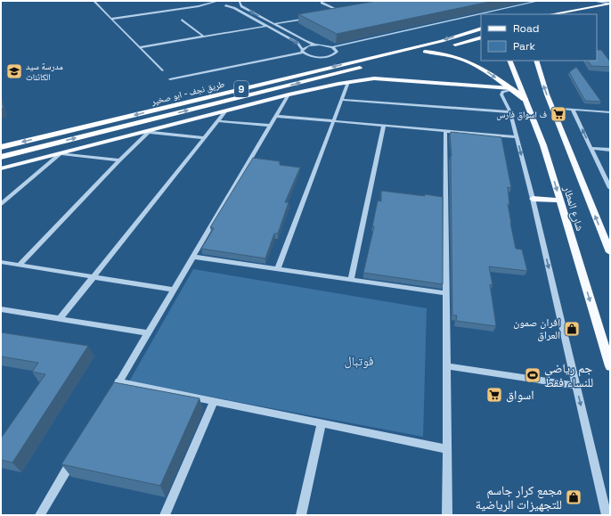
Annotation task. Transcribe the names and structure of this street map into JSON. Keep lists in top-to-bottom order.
{
  "streets": {
    "highway": ["9", "طريق نجف - ابو صخير"],
    "main road": ["شارع المطار"]
  },
  "parks": ["فوتبال"],
  "places": {
    "school or university": ["مدرسة سيد الكائنات"],
    "supermarket": ["ف اسواق فارس", "اسواق"],
    "shop": ["افران صمون العراق", "مجمع كرار جاسم للتجهيزات الرياضية"],
    "sports": ["جم رياضي للنساء فقط"]
  },
  "legend": ["Road", "Park"]
}
